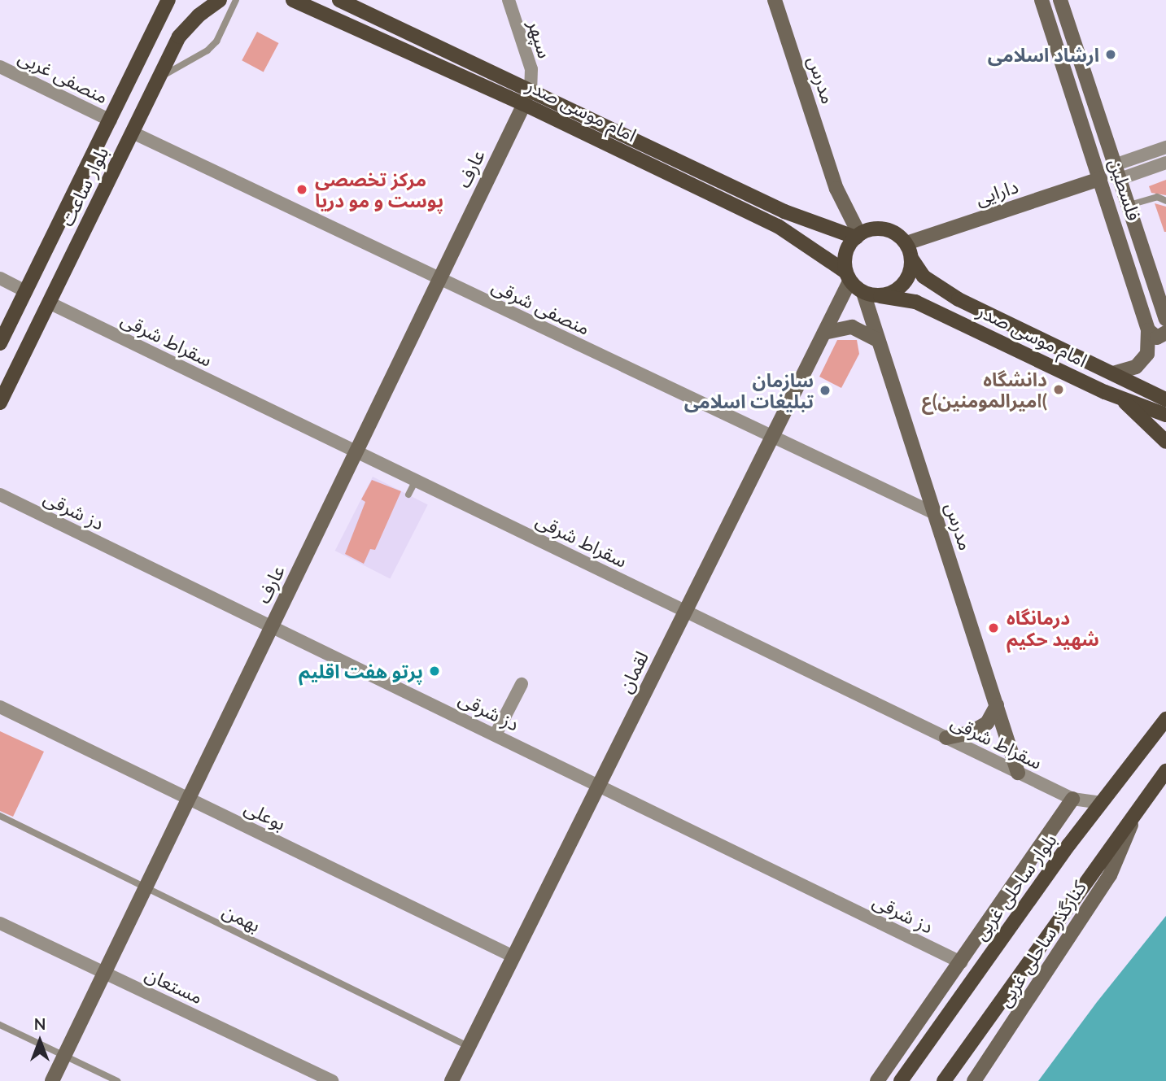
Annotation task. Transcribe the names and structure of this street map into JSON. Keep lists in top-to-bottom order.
{
  "streets": {
    "main road": ["امام موسی صدر", "بلوار ساعت", "بلوار ساحلی غربی"],
    "street": [
      "سپهر",
      "منصفی غربی",
      "مدرس",
      "عارف",
      "فلسطین",
      "دارایی",
      "منصفی شرقی",
      "سقراط شرقی",
      "دز شرقی",
      "لقمان",
      "بوعلی",
      "کنارگذر ساحلی غربی",
      "مستعان"
    ],
    "lane": ["بهمن"]
  },
  "crossings": [
    ["سپهر", "امام موسی صدر"],
    ["منصفی غربی", "بلوار ساعت"],
    ["مدرس", "امام موسی صدر"],
    ["مدرس", "دارایی"],
    ["مدرس", "منصفی شرقی"],
    ["مدرس", "سقراط شرقی"],
    ["مدرس", "لقمان"],
    ["امام موسی صدر", "عارف"],
    ["امام موسی صدر", "فلسطین"],
    ["امام موسی صدر", "دارایی"],
    ["امام موسی صدر", "لقمان"],
    ["عارف", "منصفی شرقی"],
    ["عارف", "سقراط شرقی"],
    ["عارف", "دز شرقی"],
    ["عارف", "بوعلی"],
    ["عارف", "بهمن"],
    ["عارف", "مستعان"],
    ["بلوار ساعت", "منصفی شرقی"],
    ["بلوار ساعت", "سقراط شرقی"],
    ["فلسطین", "دارایی"],
    ["دارایی", "لقمان"],
    ["منصفی شرقی", "لقمان"],
    ["سقراط شرقی", "لقمان"],
    ["سقراط شرقی", "بلوار ساحلی غربی"],
    ["دز شرقی", "لقمان"],
    ["لقمان", "بوعلی"],
    ["لقمان", "بهمن"]
  ],
  "places": [
    "ارشاد اسلامی",
    "مرکز تخصصی پوست و مو دریا",
    "دانشگاه امیرالمومنین)ع(",
    "سازمان تبلیغات اسلامی",
    "درمانگاه شهید حکیم",
    "پرتو هفت اقلیم"
  ],
  "north": "top"
}
